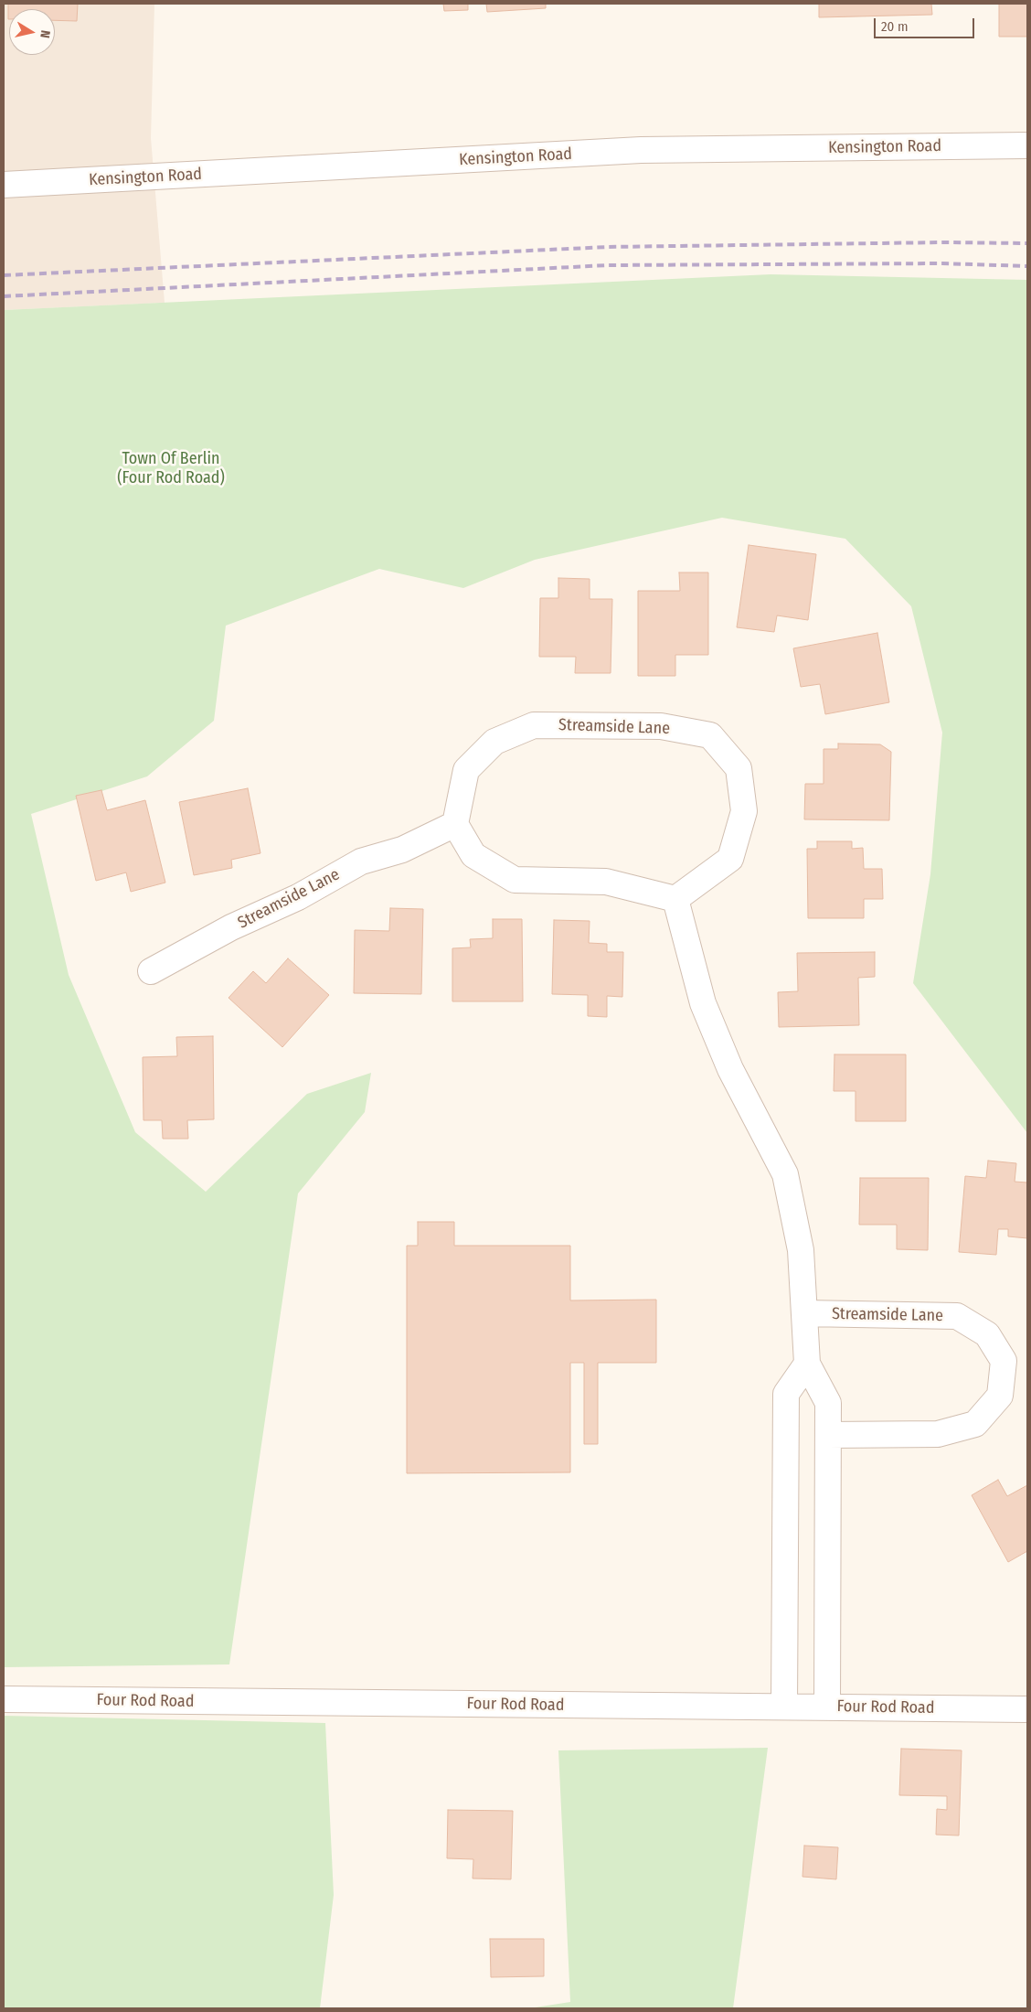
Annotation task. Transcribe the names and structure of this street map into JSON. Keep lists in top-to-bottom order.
{
  "streets": {
    "street": ["Kensington Road", "Streamside Lane", "Four Rod Road"]
  },
  "parks": ["Town Of Berlin (Four Rod Road)"],
  "scale_bar": "20 m",
  "north": "right"
}
